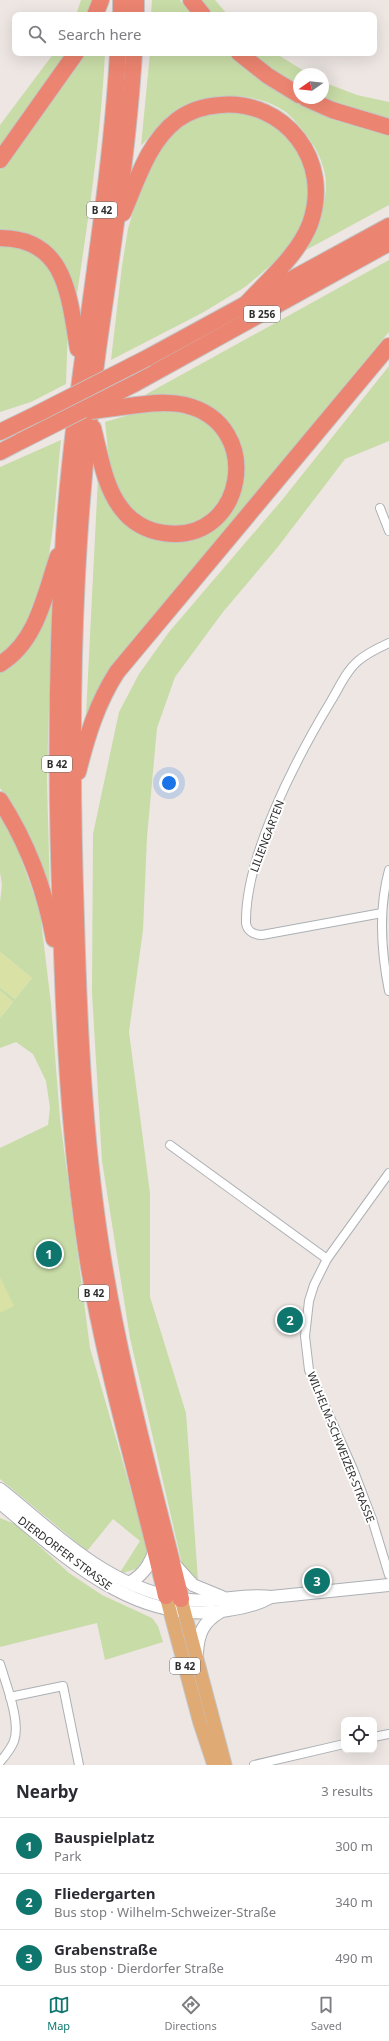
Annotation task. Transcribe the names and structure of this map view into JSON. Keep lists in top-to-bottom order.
{
  "streets": {
    "highway": ["B 42", "B 256"],
    "main road": ["DIERDORFER STRASSE"],
    "street": ["LILIENGARTEN", "WILHELM-SCHWEIZER-STRASSE"]
  },
  "crossings": [
    ["B 42", "B 256"],
    ["B 42", "DIERDORFER STRASSE"]
  ],
  "north": "left",
  "page": {
    "search": "Search here",
    "pins": ["1", "2", "3"],
    "heading": ["Nearby", "3 results"],
    "list": [
      {
        "mark": "1",
        "name": "Bauspielplatz",
        "note": "Park",
        "value": "300 m"
      },
      {
        "mark": "2",
        "name": "Fliedergarten",
        "note": "Bus stop · Wilhelm-Schweizer-Straße",
        "value": "340 m"
      },
      {
        "mark": "3",
        "name": "Grabenstraße",
        "note": "Bus stop · Dierdorfer Straße",
        "value": "490 m"
      }
    ],
    "nav": ["Map", "Directions", "Saved"]
  }
}
